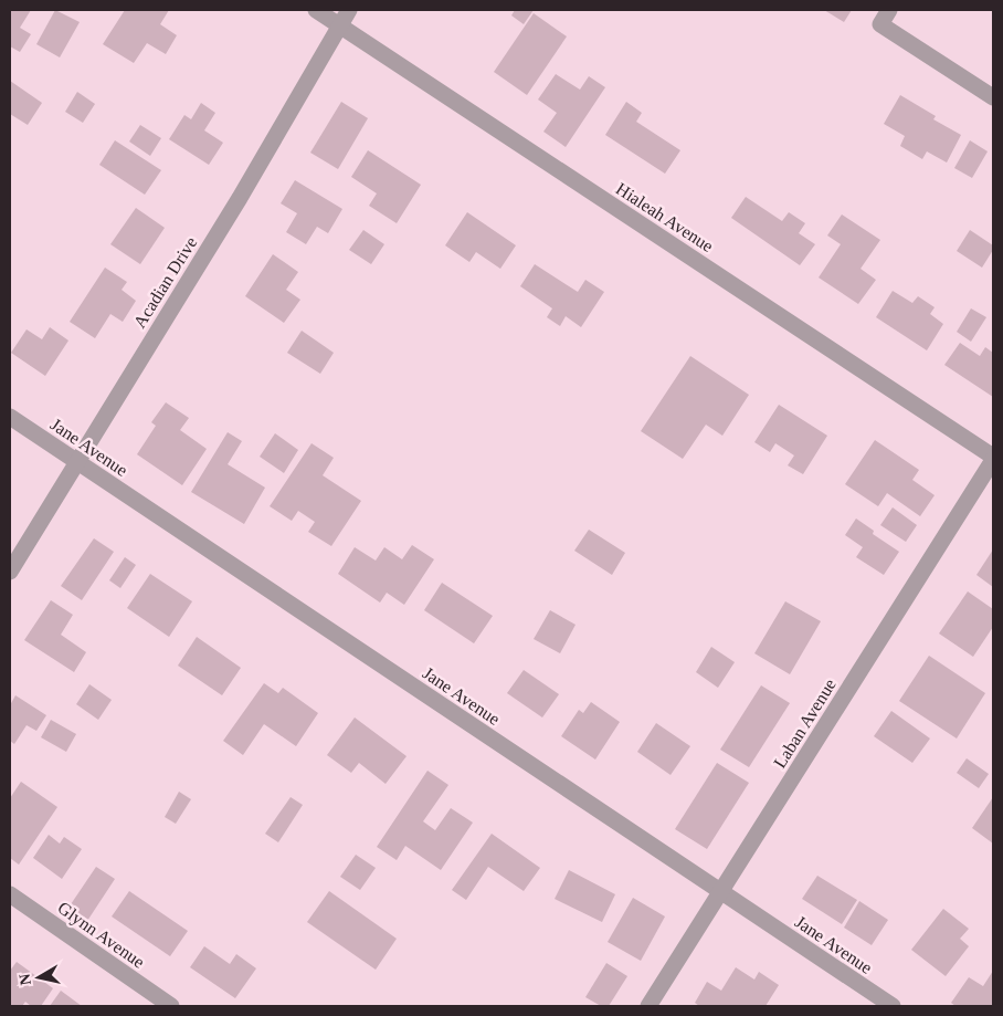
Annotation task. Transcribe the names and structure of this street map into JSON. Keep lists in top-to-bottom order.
{
  "streets": {
    "street": [
      "Hialeah Avenue",
      "Acadian Drive",
      "Jane Avenue",
      "Laban Avenue",
      "Glynn Avenue"
    ]
  },
  "crossings": [
    ["Hialeah Avenue", "Acadian Drive"],
    ["Hialeah Avenue", "Laban Avenue"],
    ["Acadian Drive", "Jane Avenue"],
    ["Jane Avenue", "Laban Avenue"]
  ],
  "north": "left"
}
